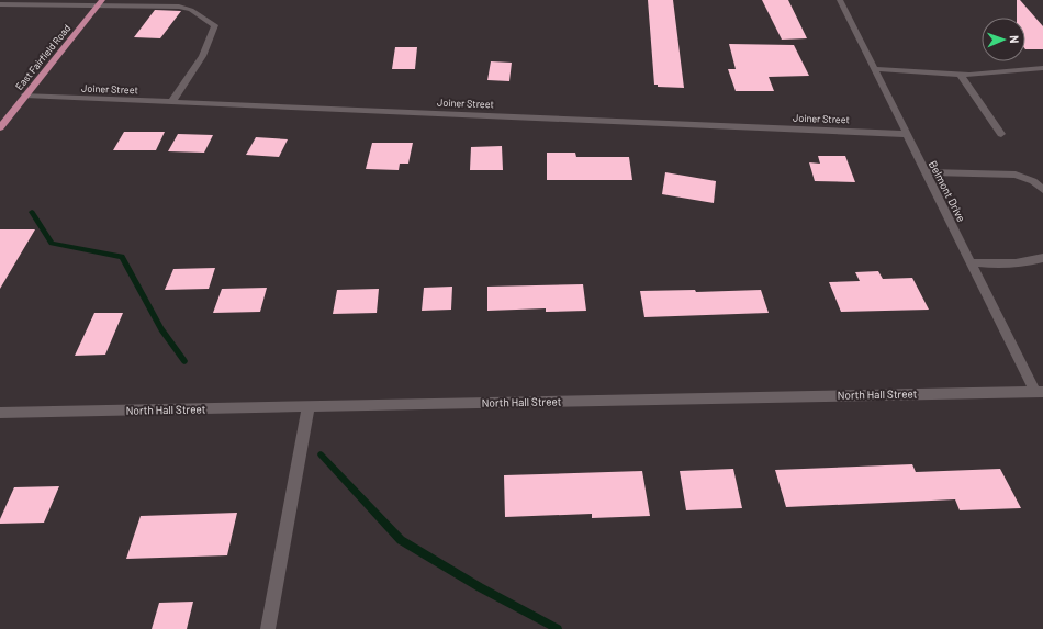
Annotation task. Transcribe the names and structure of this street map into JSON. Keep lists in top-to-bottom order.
{
  "streets": {
    "main road": ["East Fairfield Road"],
    "street": ["Joiner Street", "Belmont Drive", "North Hall Street"]
  },
  "crossings": [
    ["East Fairfield Road", "Joiner Street"],
    ["Joiner Street", "Belmont Drive"],
    ["Belmont Drive", "North Hall Street"]
  ],
  "north": "right"
}
